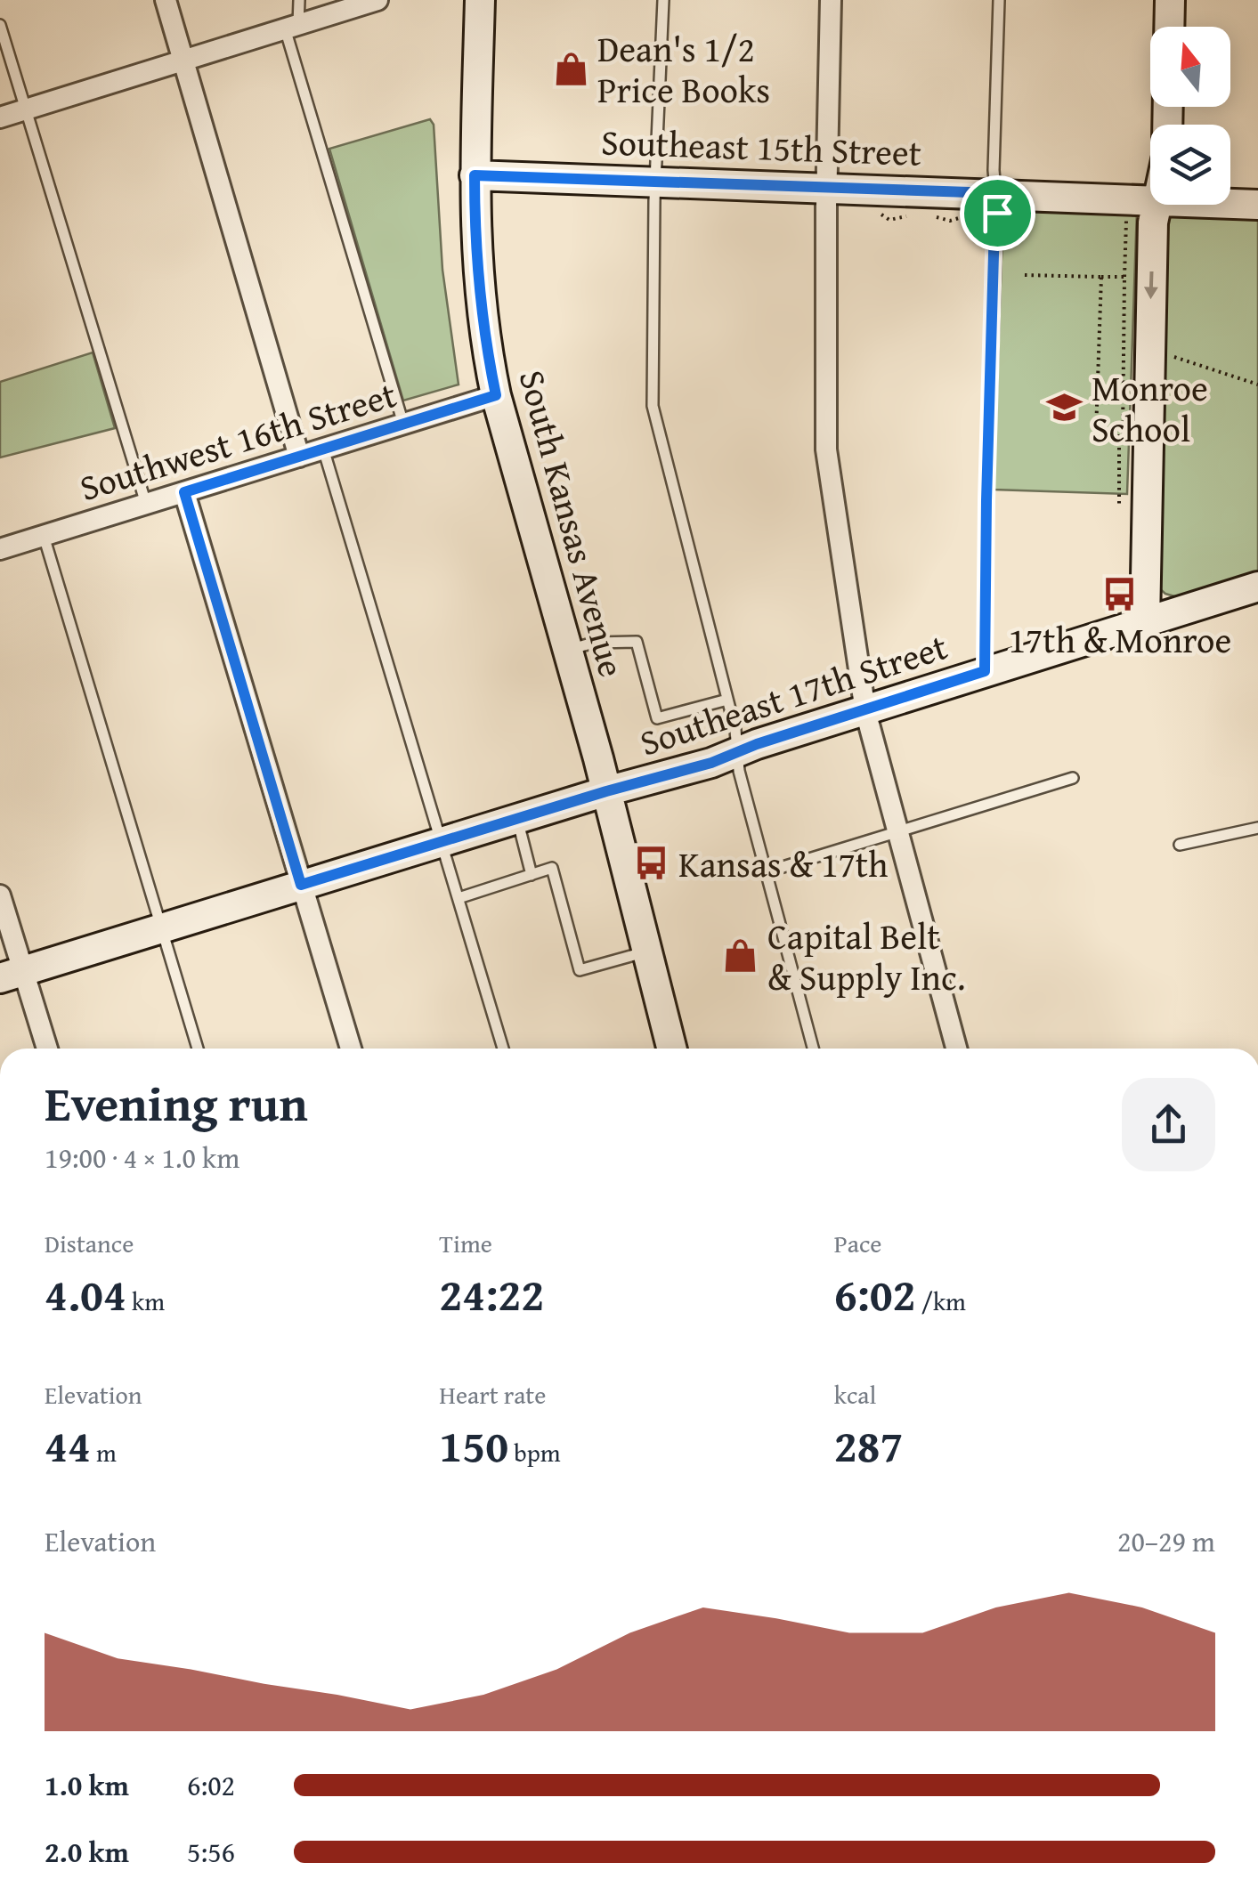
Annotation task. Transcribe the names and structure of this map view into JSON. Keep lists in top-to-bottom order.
{
  "streets": {
    "street": [
      "Southeast 15th Street",
      "Southwest 16th Street",
      "South Kansas Avenue",
      "Southeast 17th Street"
    ]
  },
  "crossings": [
    ["Southeast 15th Street", "South Kansas Avenue"],
    ["Southwest 16th Street", "South Kansas Avenue"],
    ["South Kansas Avenue", "Southeast 17th Street"]
  ],
  "places": {
    "shop": ["Dean's 1/2 Price Books", "Capital Belt & Supply Inc."],
    "school or university": ["Monroe School"],
    "bus stop": ["17th & Monroe", "Kansas & 17th"]
  },
  "north": "top",
  "page": {
    "heading": ["Evening run", "19:00 · 4 × 1.0 km"],
    "stats": [
      ["Distance", "4.04 km"],
      ["Time", "24:22"],
      ["Pace", "6:02 /km"],
      ["Elevation", "44 m"],
      ["Heart rate", "150 bpm"],
      ["kcal", "287"]
    ],
    "chart": ["Elevation", "20–29 m"],
    "list": [
      {
        "name": "1.0 km",
        "note": "6:02"
      },
      {
        "name": "2.0 km",
        "note": "5:56"
      }
    ]
  }
}
